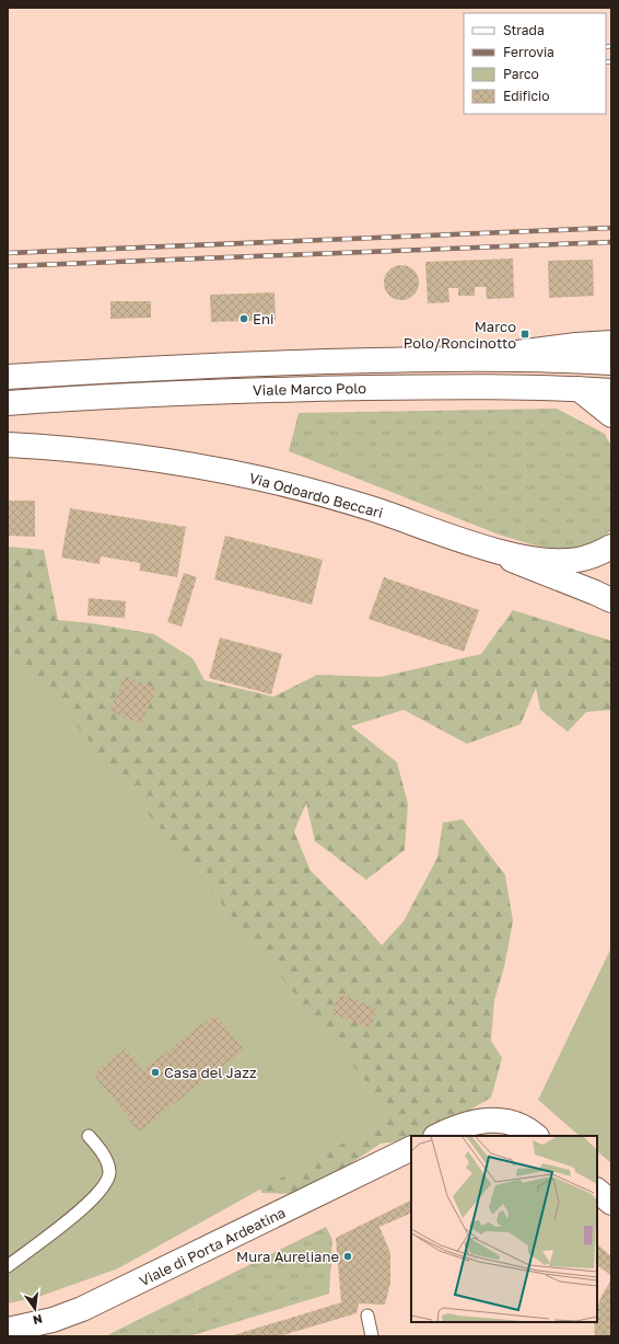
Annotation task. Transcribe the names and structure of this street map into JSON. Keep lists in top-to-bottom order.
{
  "streets": {
    "main road": ["Viale Marco Polo", "Via Odoardo Beccari", "Viale di Porta Ardeatina"]
  },
  "places": {
    "other": ["Eni", "Casa del Jazz", "Mura Aureliane"],
    "transit": ["Marco Polo/Roncinotto"]
  },
  "legend": [
    "Strada",
    "Ferrovia",
    "Parco",
    "Edificio"
  ],
  "north": "bottom"
}
